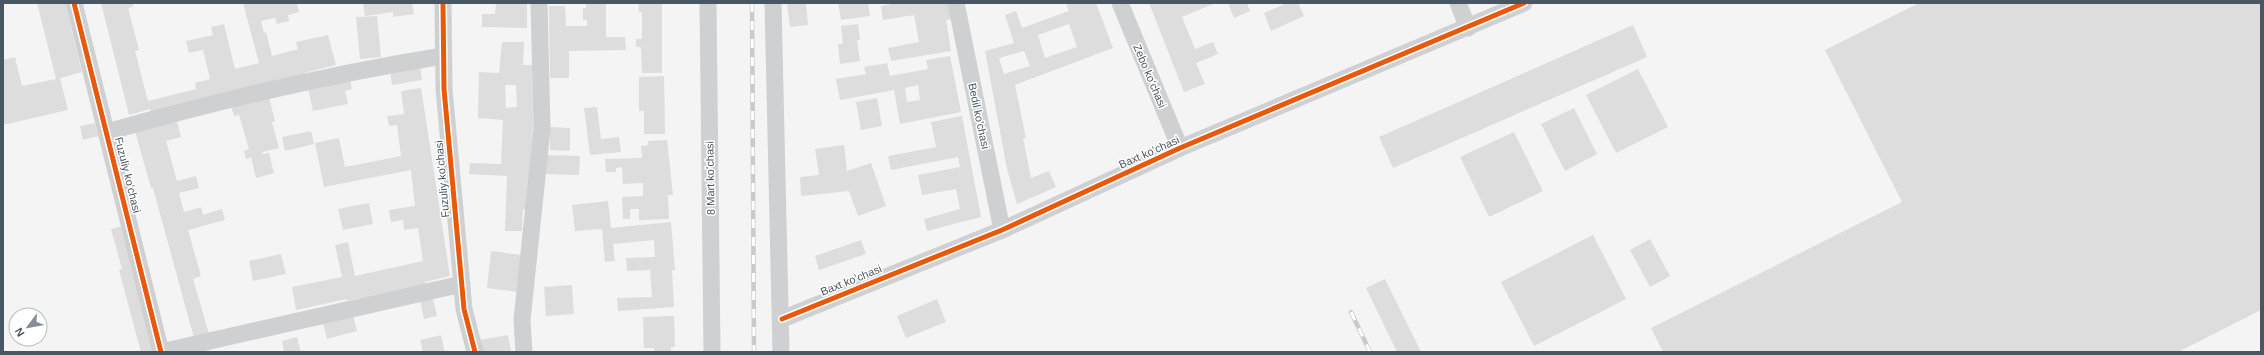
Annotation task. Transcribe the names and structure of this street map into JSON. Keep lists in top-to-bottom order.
{
  "streets": {
    "street": [
      "Zebo koʻchasi",
      "Bedil ko'chasi",
      "Baxt koʻchasi",
      "Fuzuliy koʻchasi",
      "8 Mart koʻchasi"
    ]
  },
  "crossings": [
    ["Zebo koʻchasi", "Baxt koʻchasi"],
    ["Bedil ko'chasi", "Baxt koʻchasi"]
  ],
  "north": "bottom left"
}
